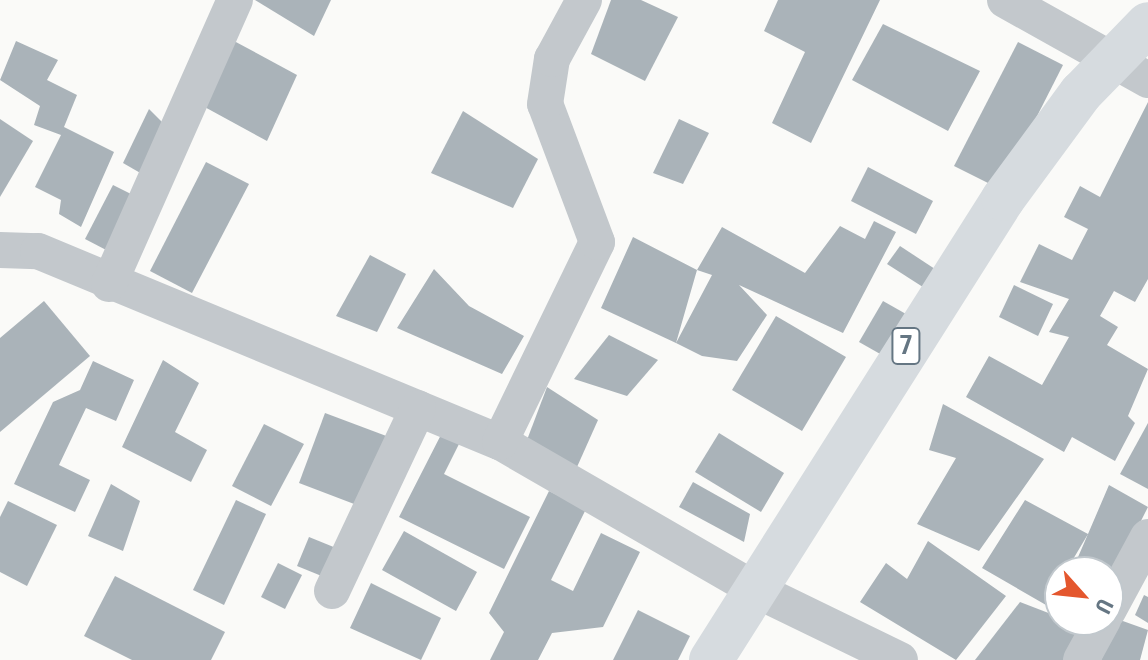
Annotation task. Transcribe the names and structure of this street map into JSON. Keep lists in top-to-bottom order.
{
  "streets": {
    "highway": ["7"]
  },
  "north": "bottom right"
}
